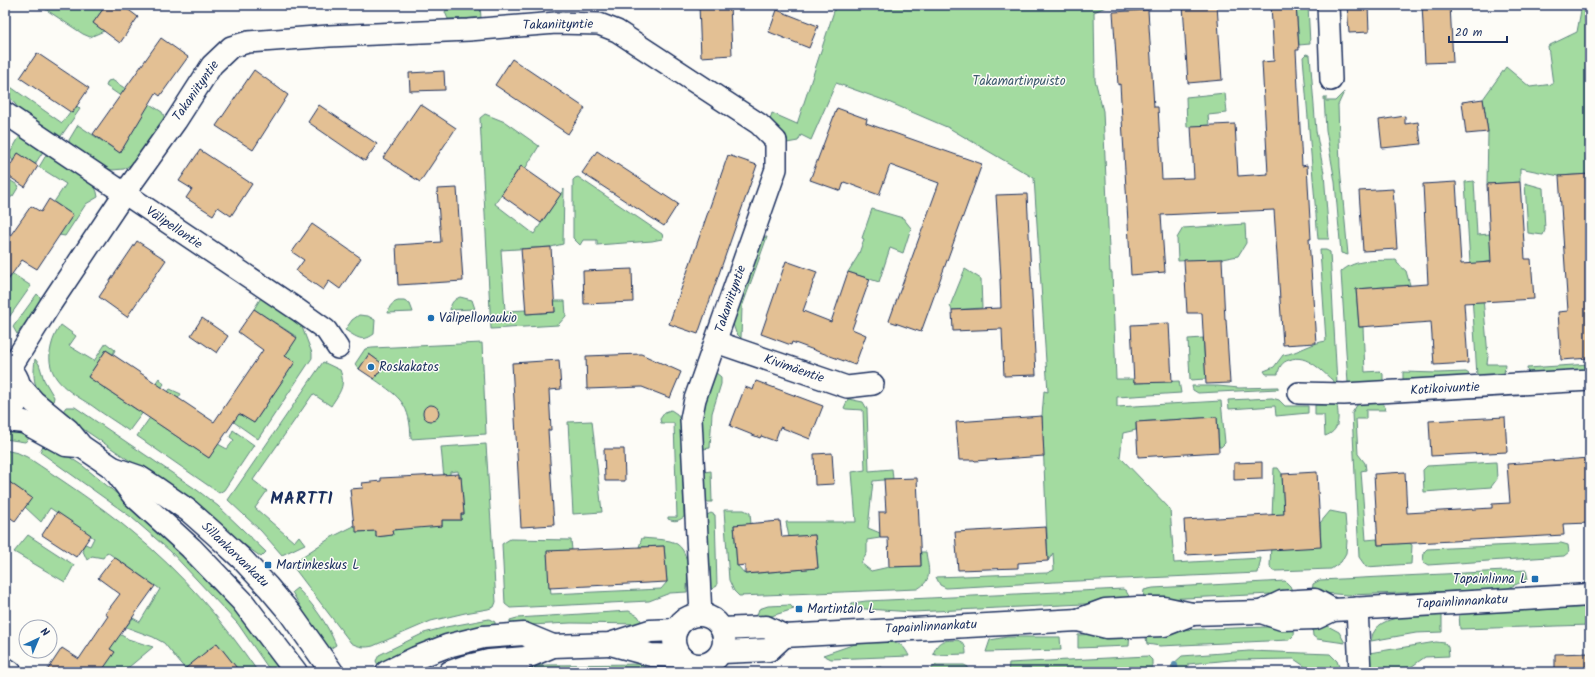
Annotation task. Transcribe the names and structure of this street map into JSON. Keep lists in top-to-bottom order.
{
  "streets": {
    "street": [
      "Takaniityntie",
      "Välipellontie",
      "Kivimäentie",
      "Kotikoivuntie",
      "Sillankorvankatu",
      "Tapainlinnankatu"
    ]
  },
  "crossings": [
    ["Takaniityntie", "Välipellontie"],
    ["Takaniityntie", "Kivimäentie"],
    ["Takaniityntie", "Sillankorvankatu"],
    ["Takaniityntie", "Tapainlinnankatu"]
  ],
  "districts": ["MARTTI"],
  "parks": ["Takamartinpuisto"],
  "places": {
    "other": ["Välipellonaukio", "Roskakatos"],
    "transit": ["Martinkeskus L", "Tapainlinna L", "Martintalo L"]
  },
  "scale_bar": "20 m",
  "north": "top right"
}
